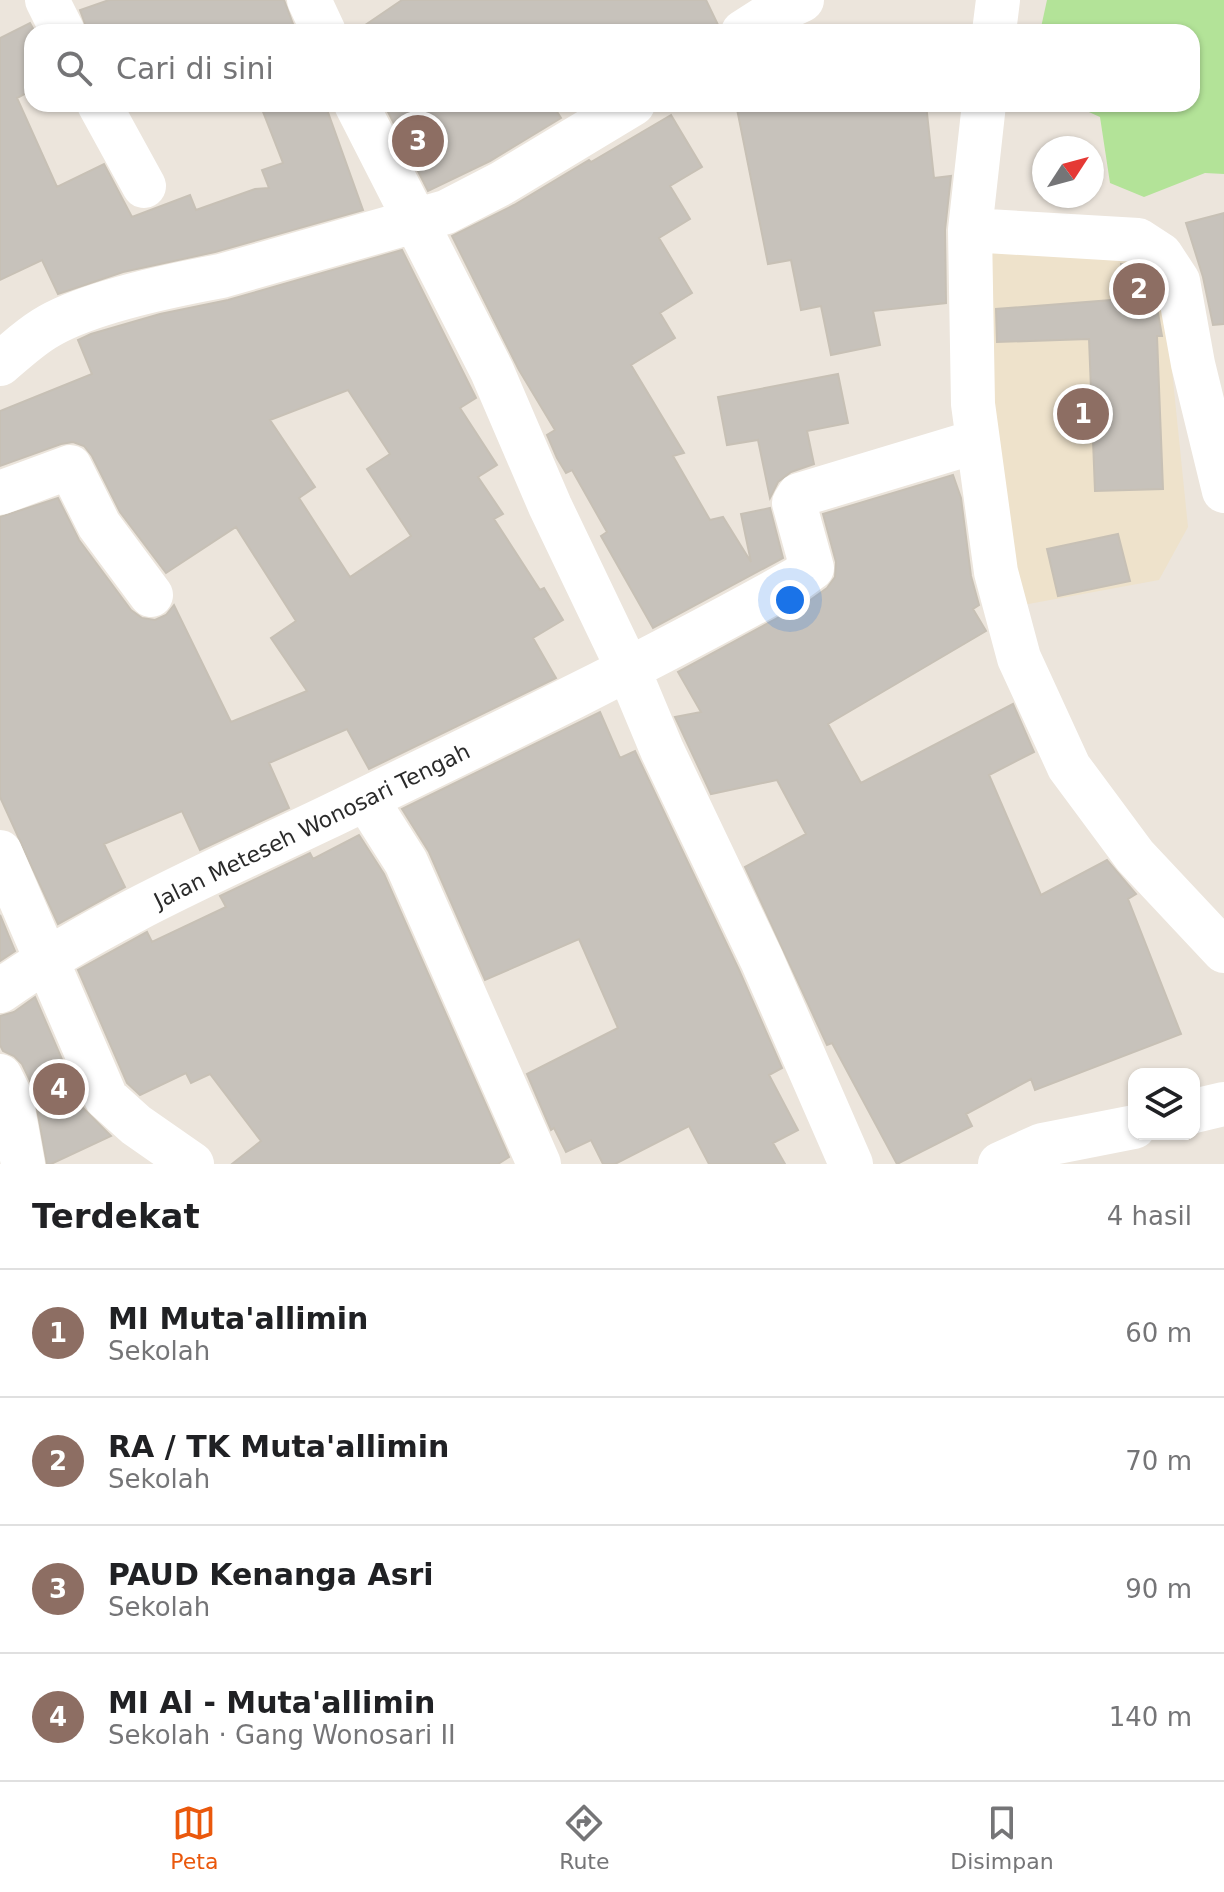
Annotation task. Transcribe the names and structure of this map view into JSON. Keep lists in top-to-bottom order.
{
  "streets": {
    "street": ["Jalan Meteseh Wonosari Tengah"]
  },
  "north": "top right",
  "page": {
    "search": "Cari di sini",
    "pins": [
      "3",
      "2",
      "1",
      "4"
    ],
    "heading": ["Terdekat", "4 hasil"],
    "list": [
      {
        "mark": "1",
        "name": "MI Muta'allimin",
        "note": "Sekolah",
        "value": "60 m"
      },
      {
        "mark": "2",
        "name": "RA / TK Muta'allimin",
        "note": "Sekolah",
        "value": "70 m"
      },
      {
        "mark": "3",
        "name": "PAUD Kenanga Asri",
        "note": "Sekolah",
        "value": "90 m"
      },
      {
        "mark": "4",
        "name": "MI Al - Muta'allimin",
        "note": "Sekolah · Gang Wonosari II",
        "value": "140 m"
      }
    ],
    "nav": ["Peta", "Rute", "Disimpan"]
  }
}
